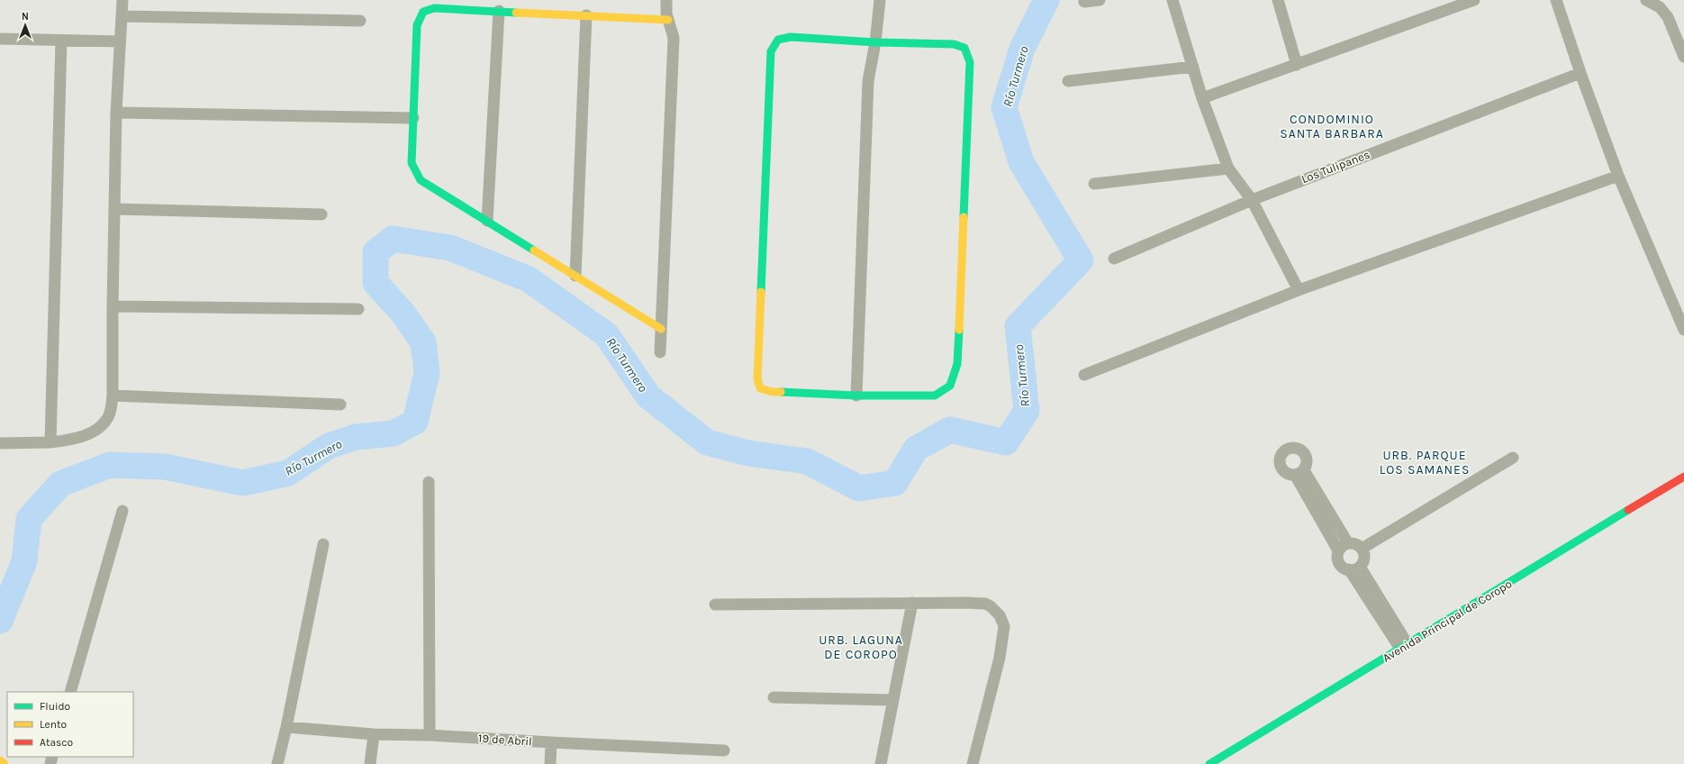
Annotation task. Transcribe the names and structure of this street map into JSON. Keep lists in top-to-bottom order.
{
  "streets": {
    "street": ["Los Tulipanes", "Avenida Principal de Coropo", "19 de Abril"]
  },
  "districts": ["CONDOMINIO SANTA BARBARA", "URB. PARQUE LOS SAMANES", "URB. LAGUNA DE COROPO"],
  "water": ["Río Turmero"],
  "legend": ["Fluido", "Lento", "Atasco"],
  "north": "top"
}
